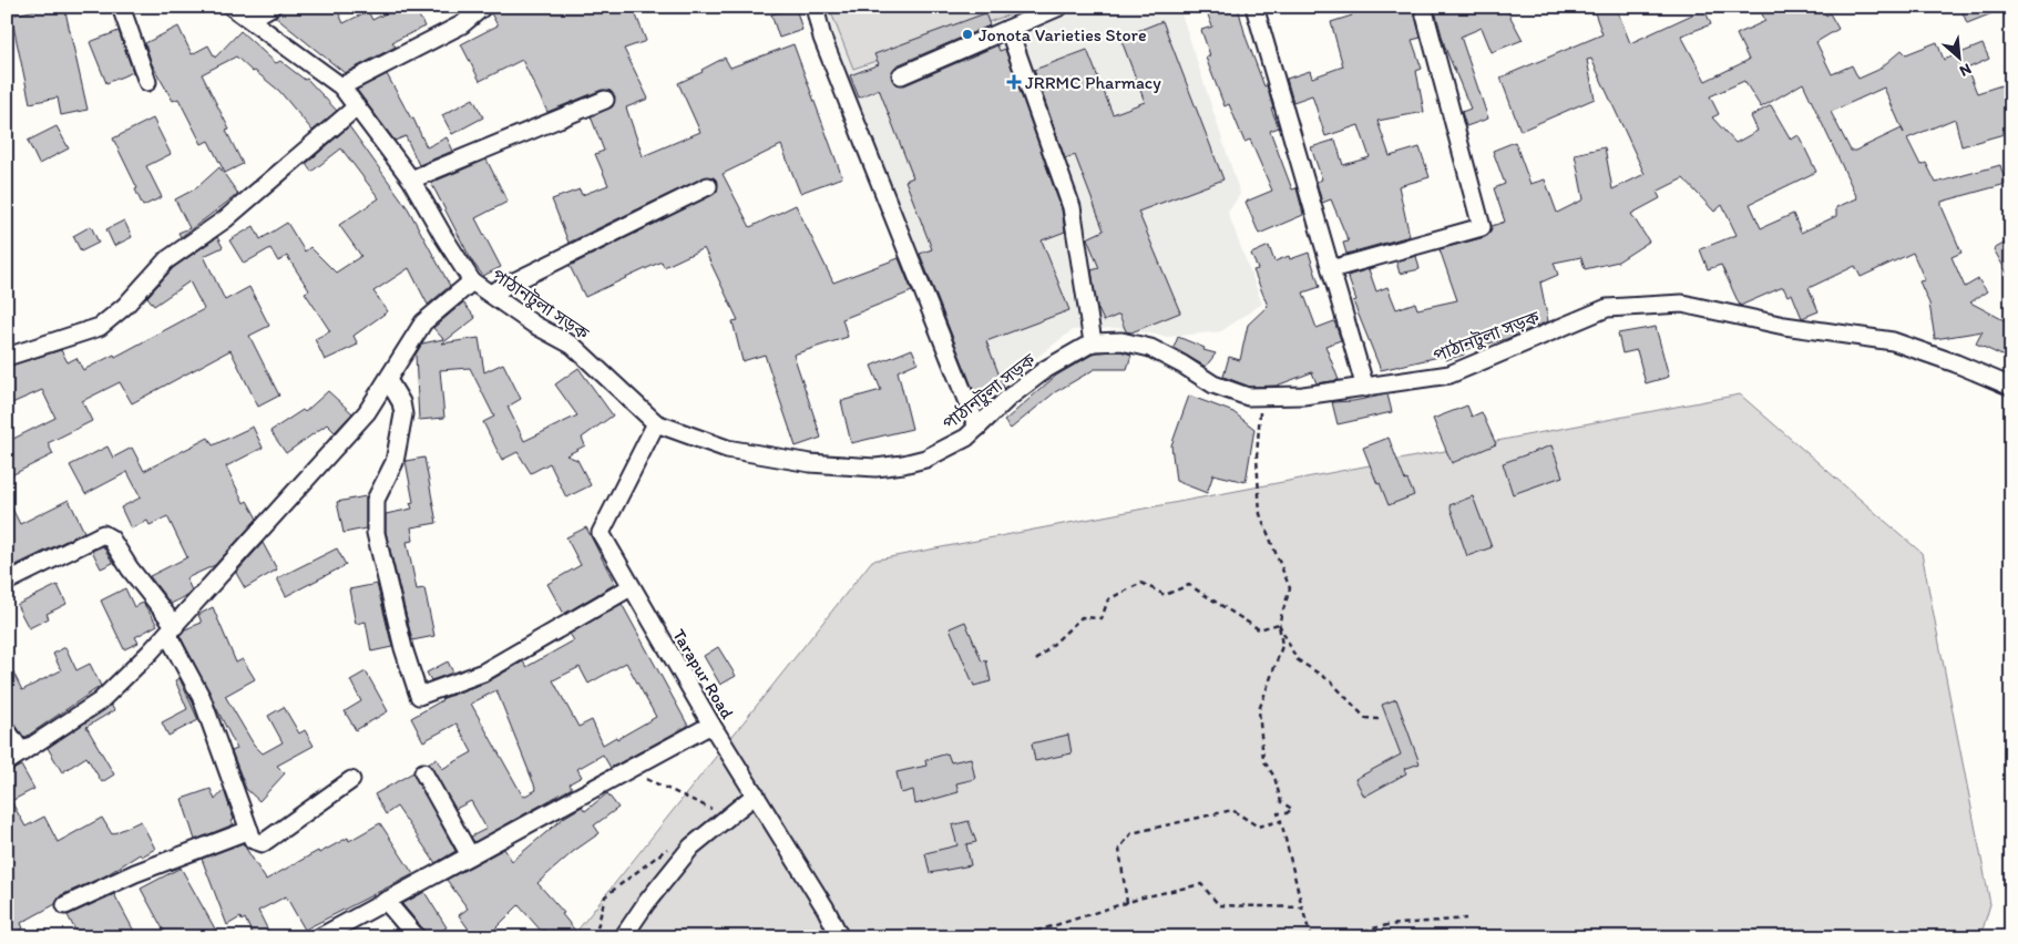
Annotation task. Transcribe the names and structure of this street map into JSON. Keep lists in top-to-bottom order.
{
  "streets": {
    "street": ["পাঠানটুলা সড়ক", "Tarapur Road"]
  },
  "crossings": [
    ["পাঠানটুলা সড়ক", "Tarapur Road"]
  ],
  "places": {
    "other": ["Jonota Varieties Store"],
    "health": ["JRRMC Pharmacy"]
  },
  "north": "bottom right"
}
